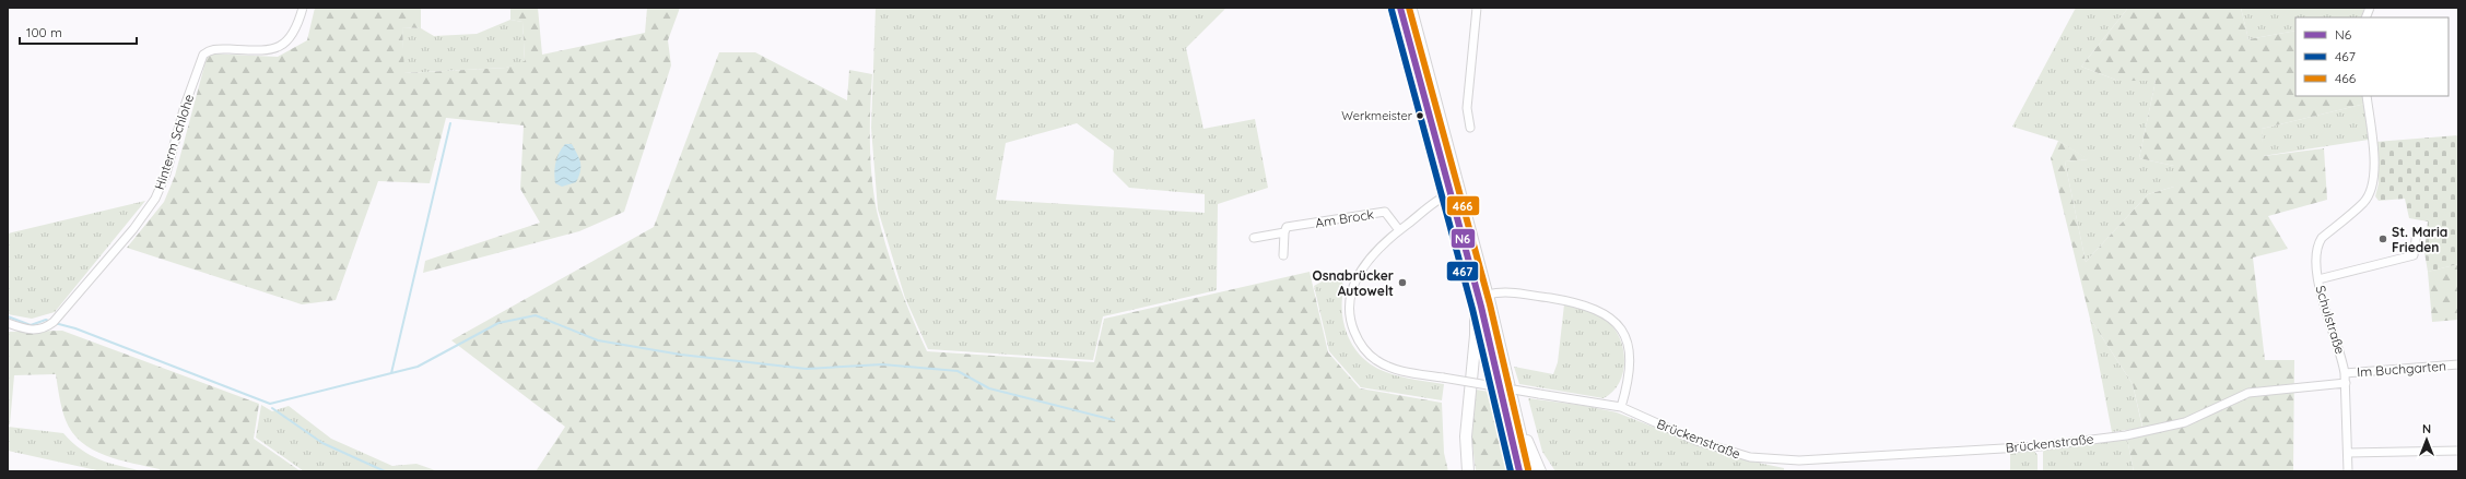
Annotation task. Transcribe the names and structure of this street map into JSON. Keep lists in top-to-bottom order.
{
  "streets": {
    "street": [
      "Hinterm Schlohe",
      "Am Brock",
      "Schulstraße",
      "Im Buchgarten",
      "Brückenstraße"
    ]
  },
  "crossings": [
    ["Am Brock", "Brückenstraße"],
    ["Schulstraße", "Im Buchgarten"],
    ["Schulstraße", "Brückenstraße"]
  ],
  "places": ["Werkmeister", "St. Maria Frieden", "Osnabrücker Autowelt"],
  "lines": ["transit line N6", "transit line 466", "transit line 467"],
  "legend": ["N6", "467", "466"],
  "scale_bar": "100 m",
  "north": "top"
}
